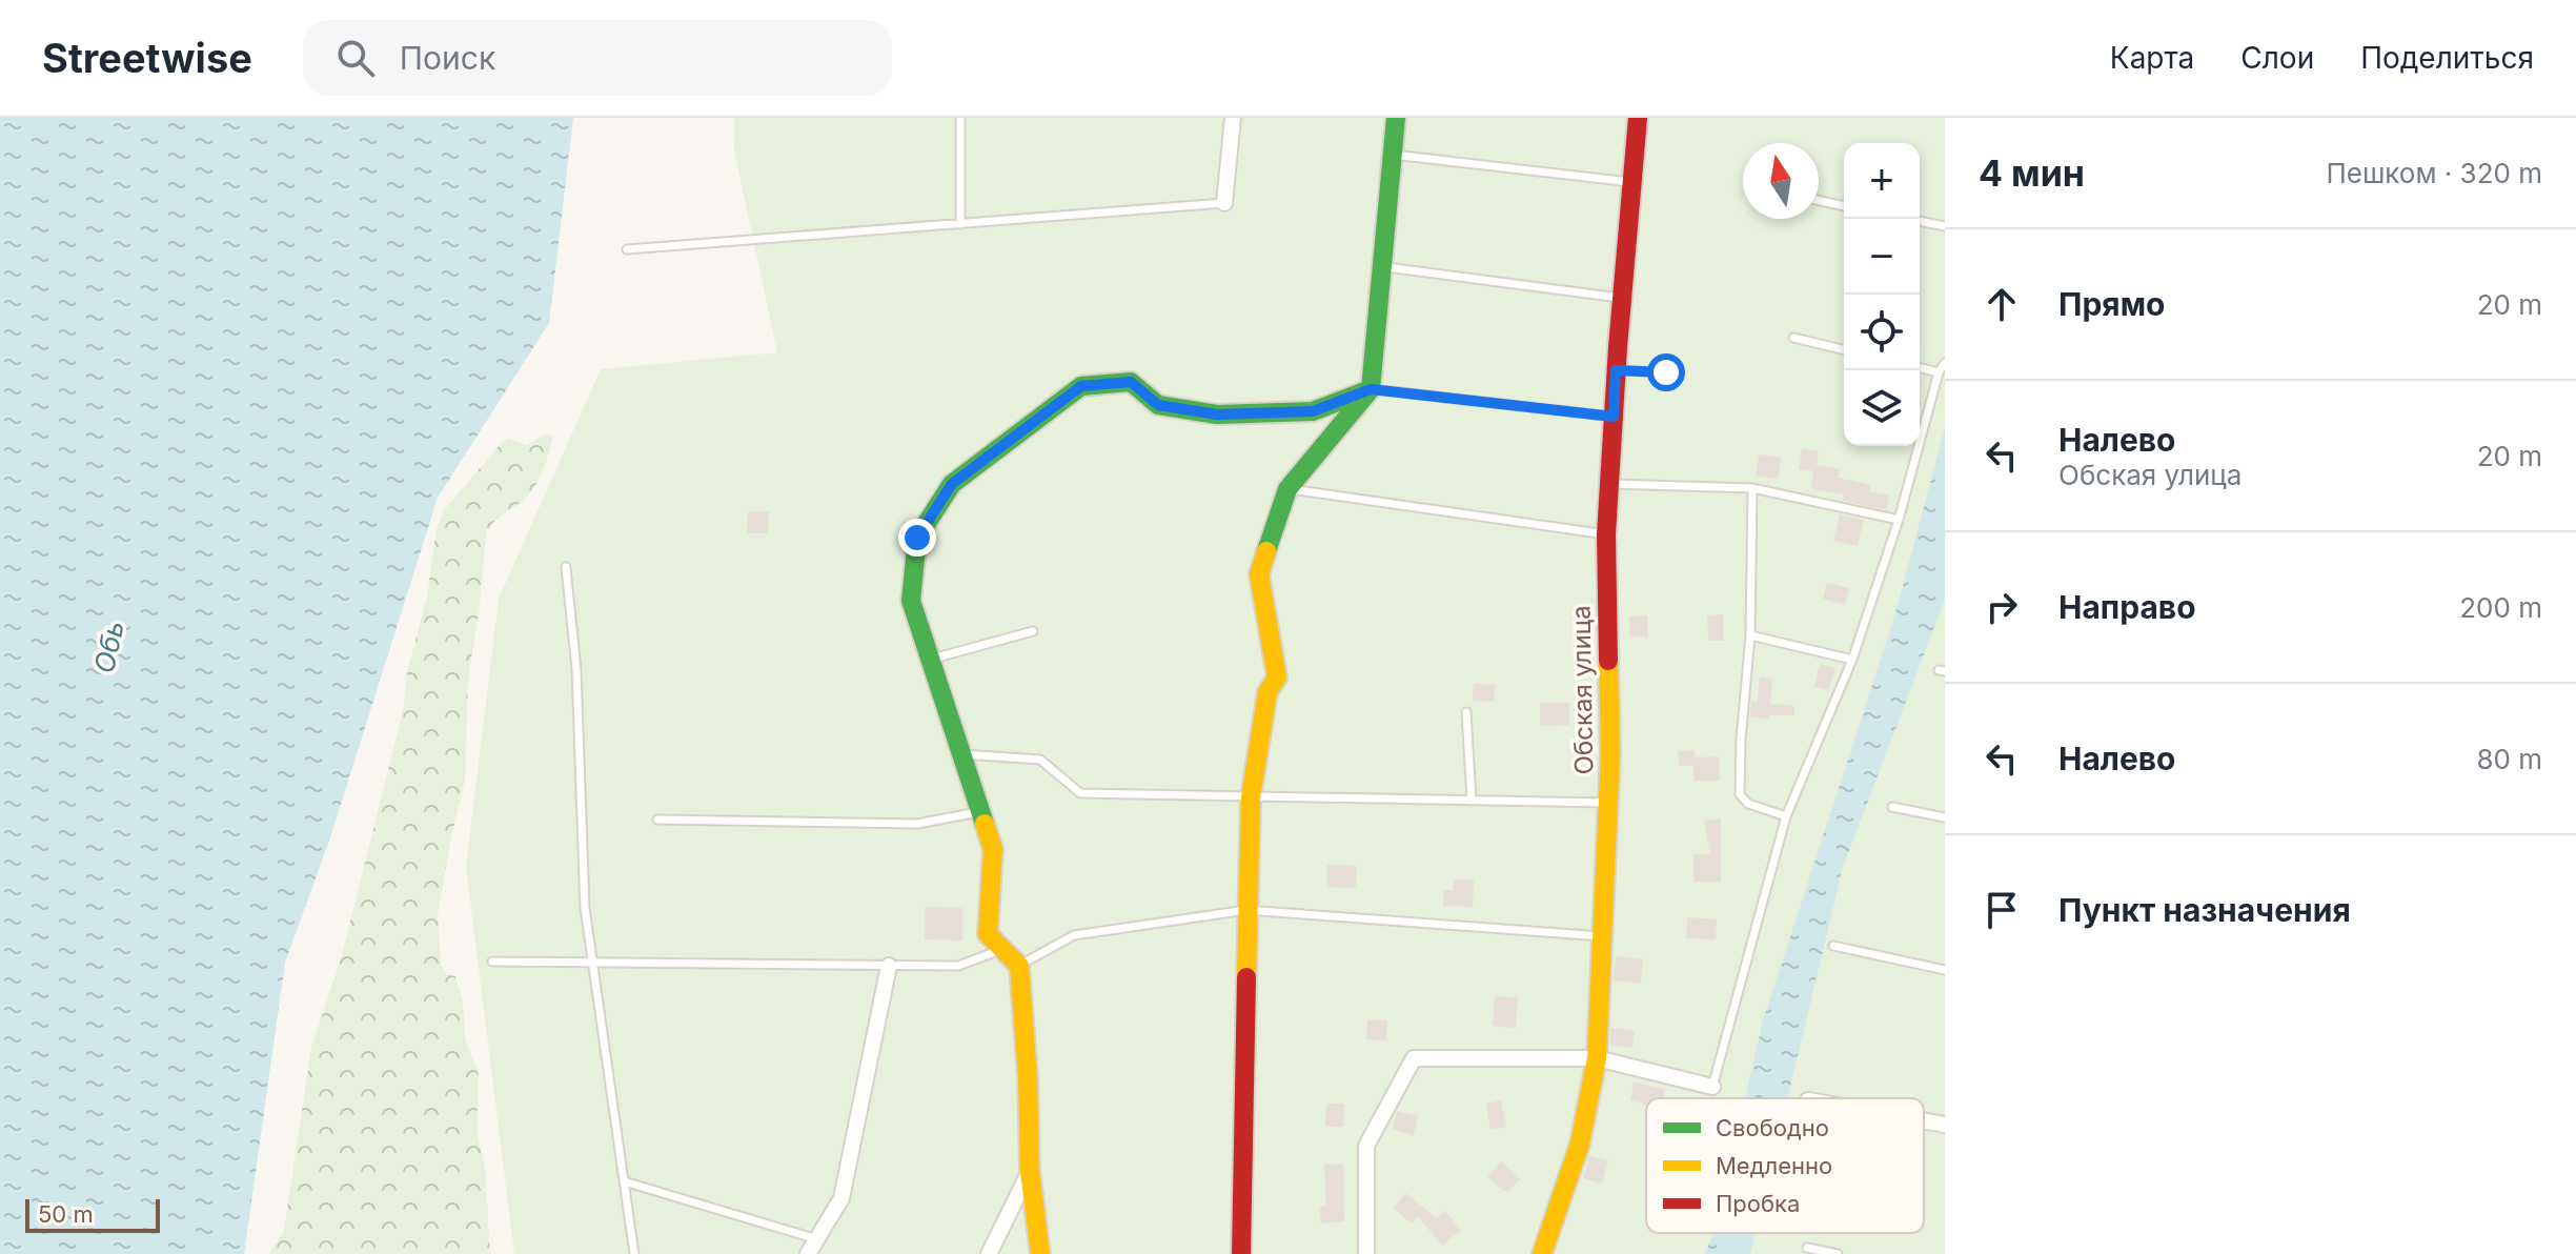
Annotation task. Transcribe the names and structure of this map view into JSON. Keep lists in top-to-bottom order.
{
  "streets": {
    "street": ["Обская улица"]
  },
  "water": ["Обь"],
  "legend": ["Свободно", "Медленно", "Пробка"],
  "scale_bar": "50 m",
  "north": "top",
  "page": {
    "header": "Streetwise",
    "search": "Поиск",
    "nav": ["Карта", "Слои", "Поделиться"],
    "heading": ["4 мин", "Пешком · 320 m"],
    "map_buttons": ["+", "−"],
    "list": [
      ["Прямо", "20 m"],
      ["Налево", "Обская улица", "20 m"],
      ["Направо", "200 m"],
      ["Налево", "80 m"],
      "Пункт назначения"
    ],
    "scale": "50 m"
  }
}
